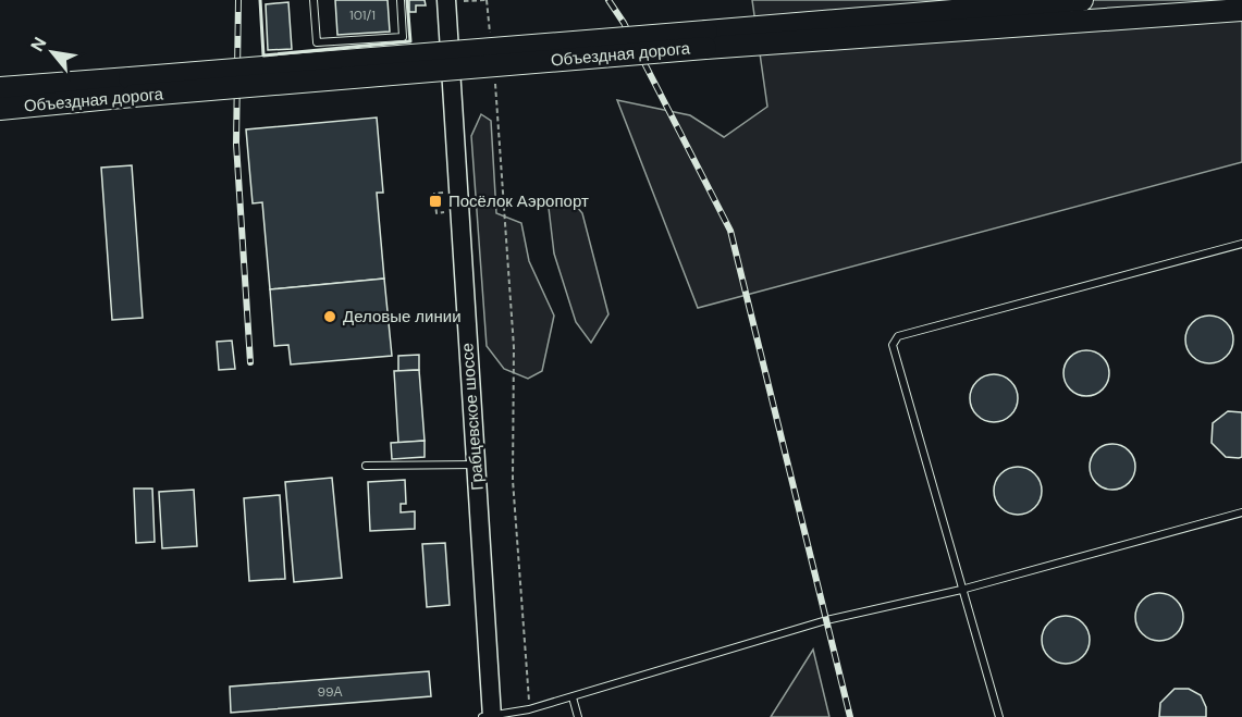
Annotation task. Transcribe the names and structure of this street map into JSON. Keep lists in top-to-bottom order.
{
  "streets": {
    "highway": ["Объездная дорога"],
    "main road": ["Грабцевское шоссе"]
  },
  "places": {
    "transit": ["Посёлок Аэропорт"],
    "other": ["Деловые линии"]
  },
  "house_numbers": ["101/1", "99А"],
  "north": "top left"
}
